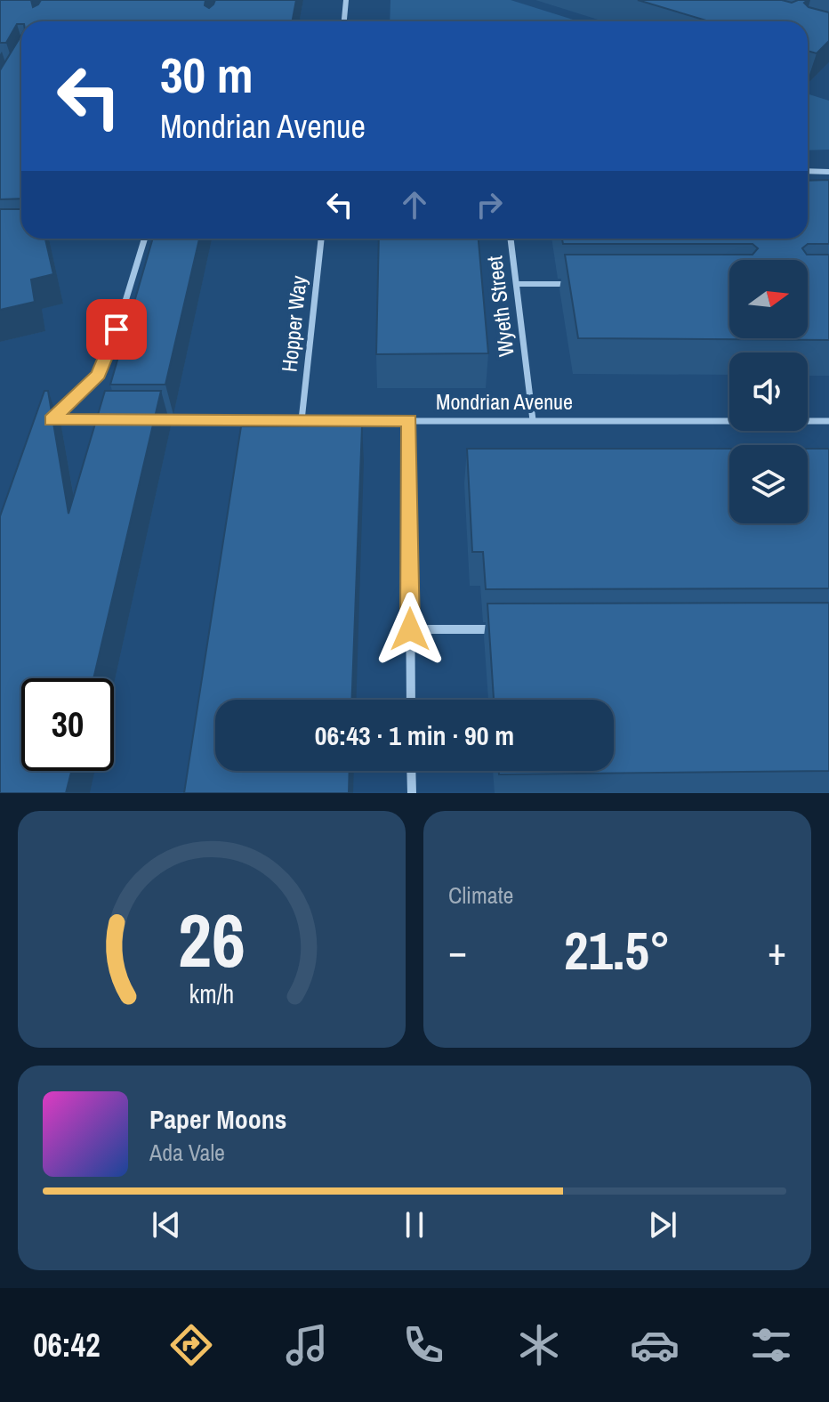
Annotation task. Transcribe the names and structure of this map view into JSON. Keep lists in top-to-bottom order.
{
  "streets": {
    "street": ["Wyeth Street", "Hopper Way", "Mondrian Avenue"]
  },
  "crossings": [
    ["Wyeth Street", "Mondrian Avenue"],
    ["Hopper Way", "Mondrian Avenue"]
  ],
  "north": "right",
  "page": {
    "turn": ["30 m", "Mondrian Avenue"],
    "limit": "30",
    "trip": "06:43 · 1 min · 90 m",
    "tile": "Climate",
    "heat": ["−", "21.5°", "+"],
    "song": ["Paper Moons", "Ada Vale"],
    "tabs": "06:42",
    "gauge": ["26", "km/h"]
  }
}
